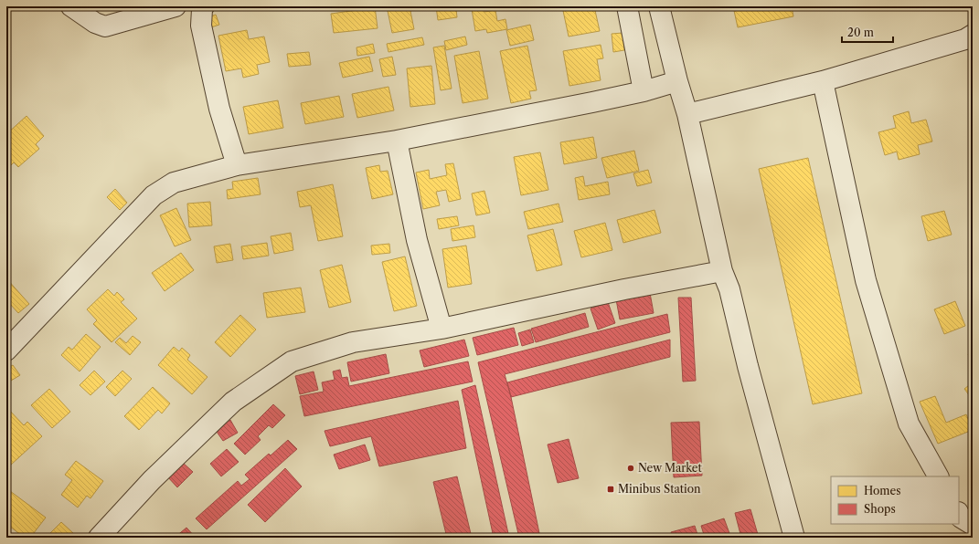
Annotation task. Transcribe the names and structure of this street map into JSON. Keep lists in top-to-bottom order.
{
  "places": {
    "other": ["New Market"],
    "transit": ["Minibus Station"]
  },
  "legend": ["Homes", "Shops"],
  "scale_bar": "20 m"
}
